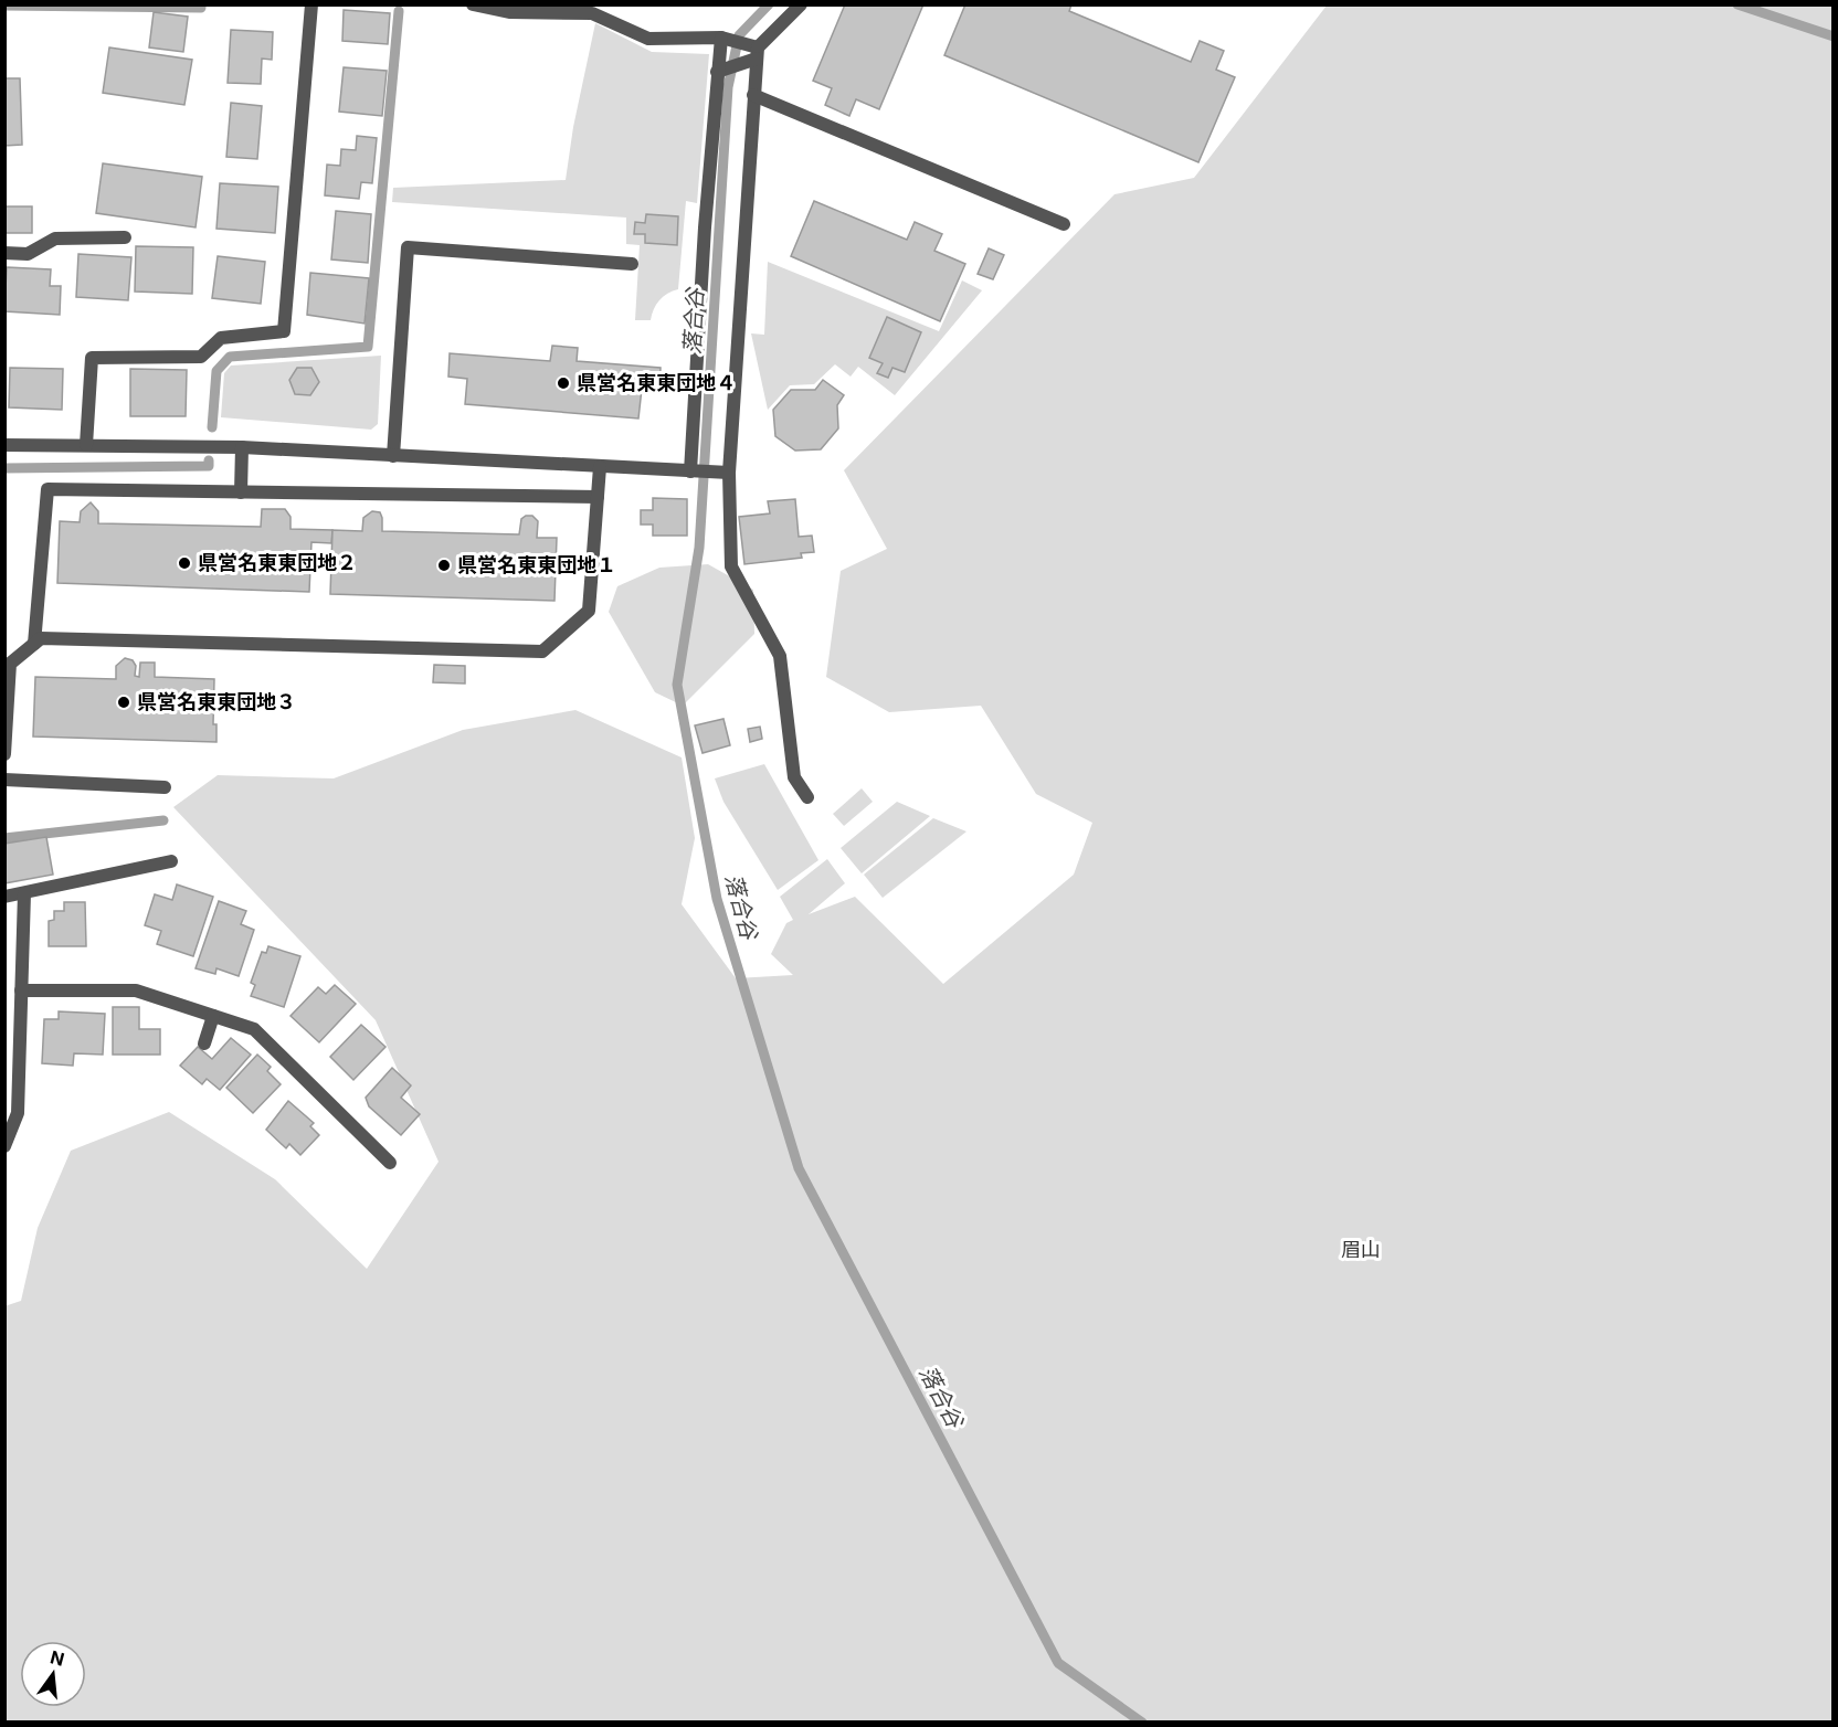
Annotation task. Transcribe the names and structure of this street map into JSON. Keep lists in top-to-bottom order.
{
  "water": ["落合谷"],
  "parks": ["眉山"],
  "places": [
    "県営名東東団地４",
    "県営名東東団地２",
    "県営名東東団地１",
    "県営名東東団地３"
  ],
  "north": "top"
}
